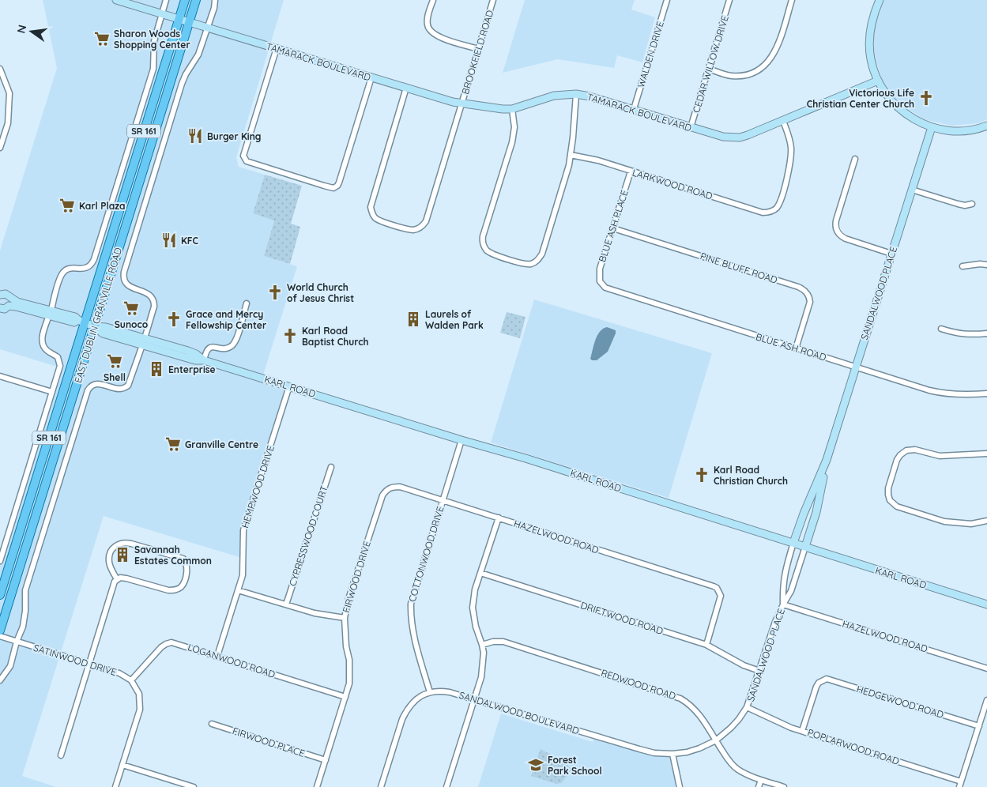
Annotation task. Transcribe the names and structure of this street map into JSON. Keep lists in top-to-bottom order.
{
  "streets": {
    "main road": ["SR 161", "EAST DUBLIN GRANVILLE ROAD"],
    "street": [
      "BROOKFIELD ROAD",
      "WALDEN DRIVE",
      "TAMARACK BOULEVARD",
      "CEDAR WILLOW DRIVE",
      "LARKWOOD ROAD",
      "BLUE ASH PLACE",
      "PINE BLUFF ROAD",
      "SANDALWOOD PLACE",
      "BLUE ASH ROAD",
      "KARL ROAD",
      "HEMPWOOD DRIVE",
      "CYPRESSWOOD COURT",
      "HAZELWOOD ROAD",
      "COTTONWOOD DRIVE",
      "FIRWOOD DRIVE",
      "DRIFTWOOD ROAD",
      "SATINWOOD DRIVE",
      "LOGANWOOD ROAD",
      "REDWOOD ROAD",
      "HEDGEWOOD ROAD",
      "SANDALWOOD BOULEVARD",
      "FIRWOOD PLACE",
      "POPLARWOOD ROAD"
    ]
  },
  "crossings": [
    ["BROOKFIELD ROAD", "TAMARACK BOULEVARD"],
    ["WALDEN DRIVE", "TAMARACK BOULEVARD"],
    ["TAMARACK BOULEVARD", "CEDAR WILLOW DRIVE"],
    ["TAMARACK BOULEVARD", "LARKWOOD ROAD"],
    ["TAMARACK BOULEVARD", "EAST DUBLIN GRANVILLE ROAD"],
    ["LARKWOOD ROAD", "BLUE ASH PLACE"],
    ["BLUE ASH PLACE", "PINE BLUFF ROAD"],
    ["BLUE ASH PLACE", "BLUE ASH ROAD"],
    ["PINE BLUFF ROAD", "BLUE ASH ROAD"],
    ["SANDALWOOD PLACE", "BLUE ASH ROAD"],
    ["SANDALWOOD PLACE", "KARL ROAD"],
    ["SANDALWOOD PLACE", "HAZELWOOD ROAD"],
    ["SANDALWOOD PLACE", "DRIFTWOOD ROAD"],
    ["SANDALWOOD PLACE", "REDWOOD ROAD"],
    ["SANDALWOOD PLACE", "SANDALWOOD BOULEVARD"],
    ["SANDALWOOD PLACE", "POPLARWOOD ROAD"],
    ["EAST DUBLIN GRANVILLE ROAD", "KARL ROAD"],
    ["EAST DUBLIN GRANVILLE ROAD", "SATINWOOD DRIVE"],
    ["KARL ROAD", "HEMPWOOD DRIVE"],
    ["KARL ROAD", "COTTONWOOD DRIVE"],
    ["HEMPWOOD DRIVE", "LOGANWOOD ROAD"],
    ["HAZELWOOD ROAD", "COTTONWOOD DRIVE"],
    ["HAZELWOOD ROAD", "FIRWOOD DRIVE"],
    ["HAZELWOOD ROAD", "DRIFTWOOD ROAD"],
    ["COTTONWOOD DRIVE", "SANDALWOOD BOULEVARD"],
    ["FIRWOOD DRIVE", "LOGANWOOD ROAD"],
    ["FIRWOOD DRIVE", "FIRWOOD PLACE"],
    ["SATINWOOD DRIVE", "LOGANWOOD ROAD"],
    ["REDWOOD ROAD", "SANDALWOOD BOULEVARD"],
    ["HEDGEWOOD ROAD", "POPLARWOOD ROAD"]
  ],
  "places": {
    "supermarket": [
      "Sharon Woods Shopping Center",
      "Karl Plaza",
      "Sunoco",
      "Shell",
      "Granville Centre"
    ],
    "church": [
      "Victorious Life Christian Center Church",
      "World Church of Jesus Christ",
      "Grace and Mercy Fellowship Center",
      "Karl Road Baptist Church",
      "Karl Road Christian Church"
    ],
    "restaurant": ["Burger King", "KFC"],
    "building": ["Laurels of Walden Park", "Enterprise", "Savannah Estates Common"],
    "school or university": ["Forest Park School"]
  },
  "north": "left"
}
